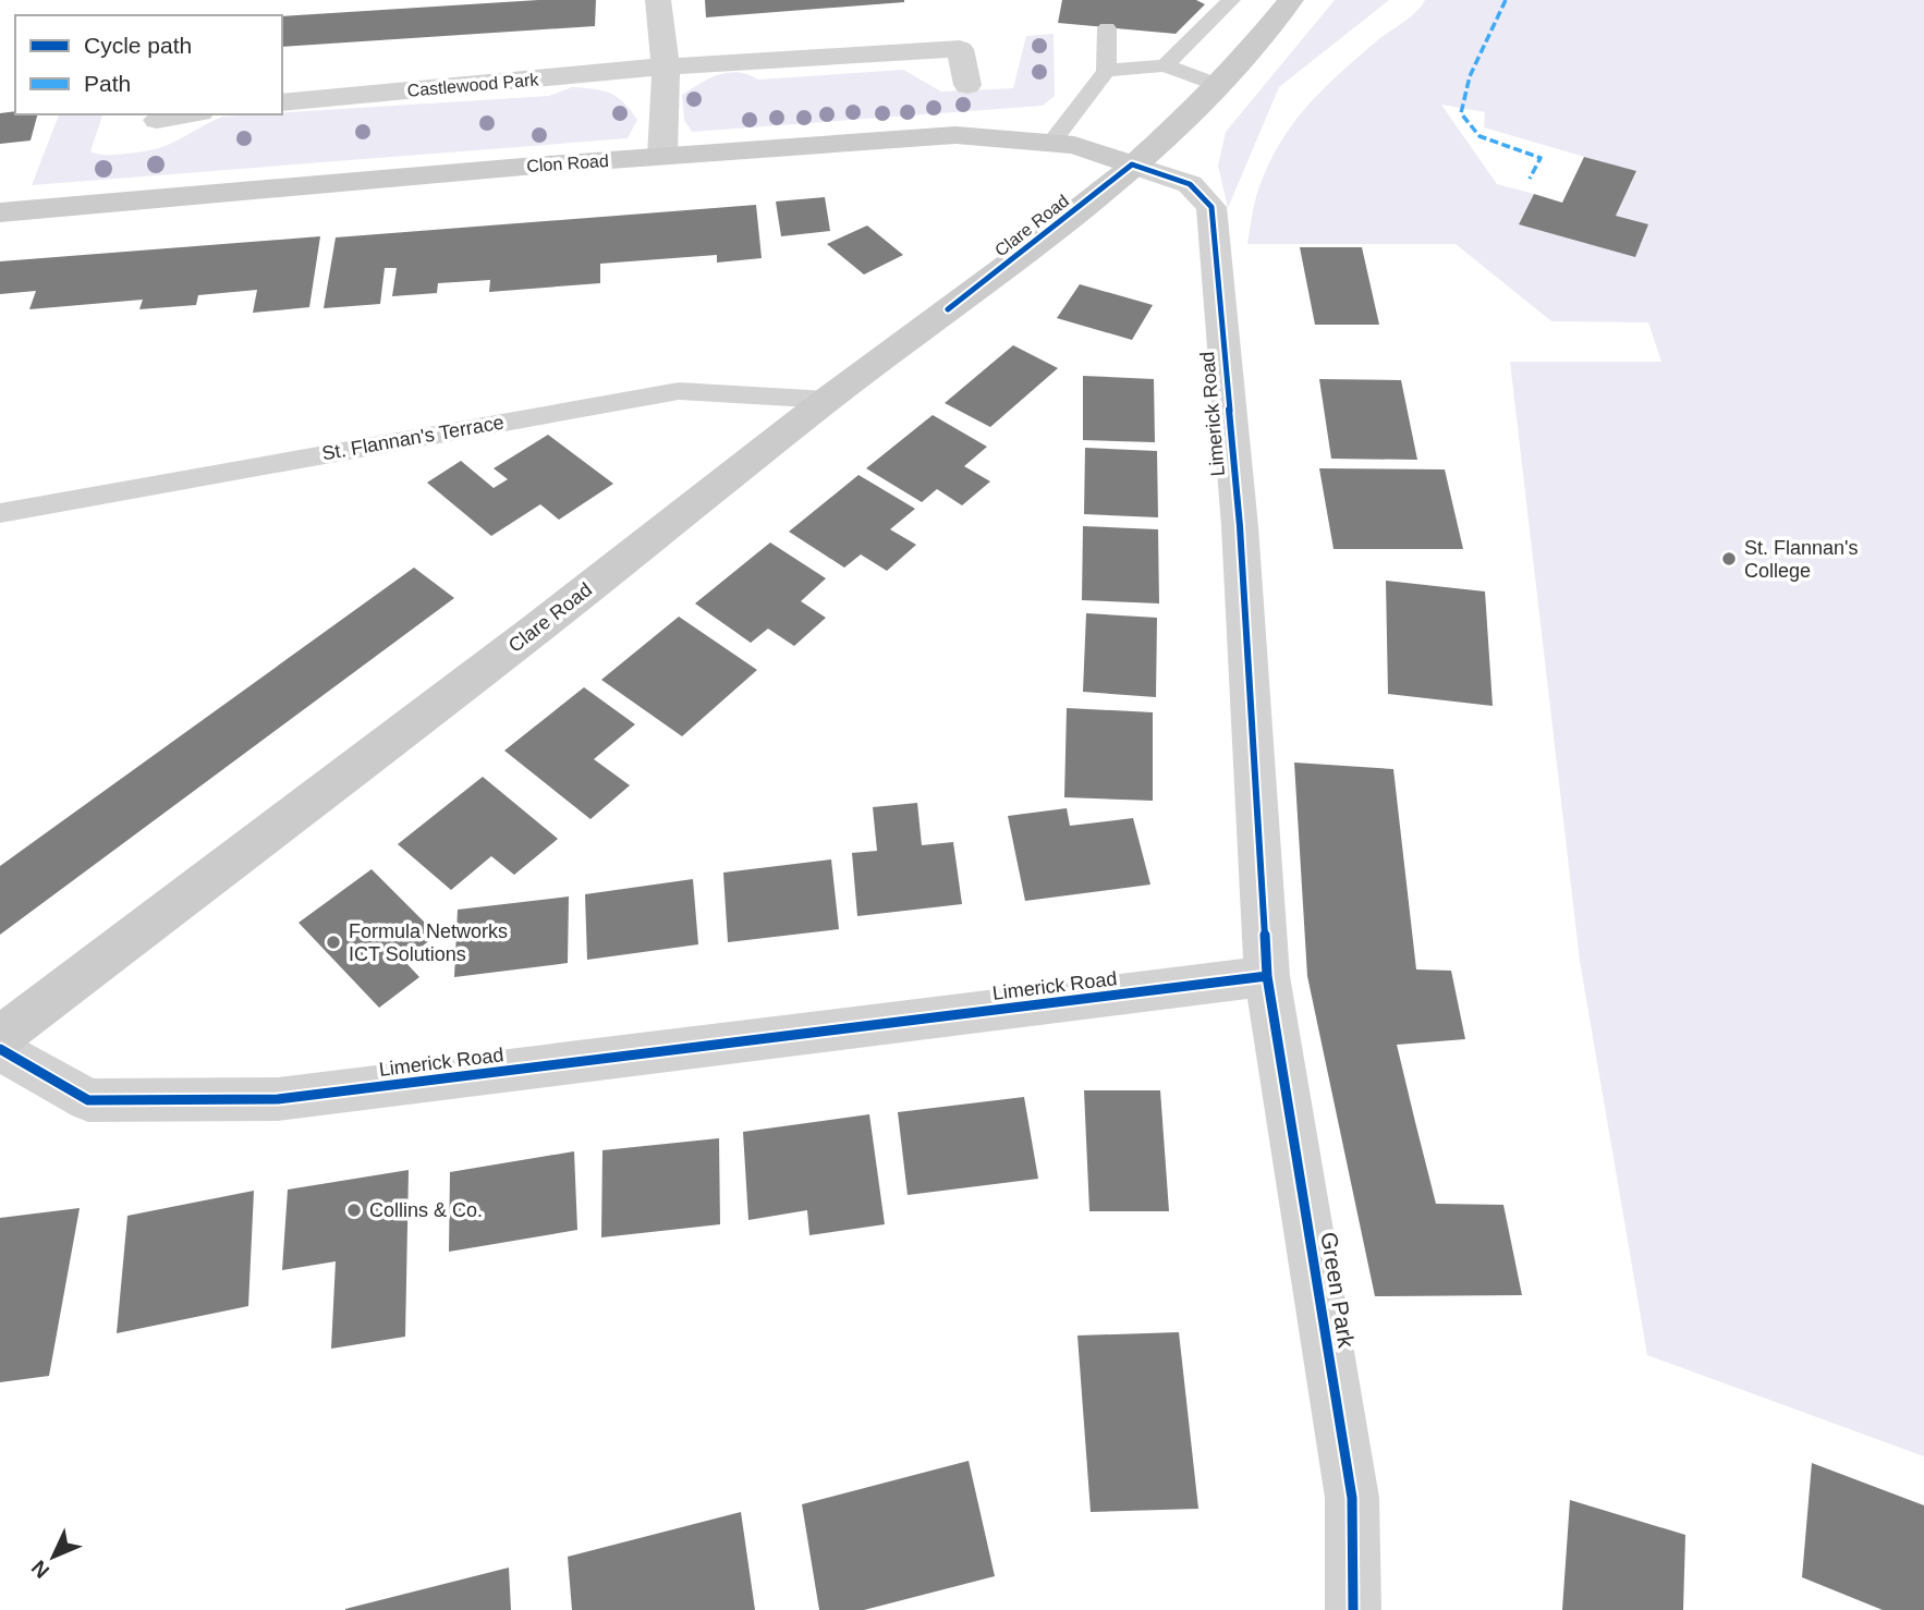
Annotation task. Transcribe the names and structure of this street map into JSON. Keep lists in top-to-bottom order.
{
  "streets": {
    "main road": ["Clon Road", "Clare Road"],
    "street": ["Castlewood Park", "Limerick Road", "Green Park"],
    "lane": ["St. Flannan's Terrace"]
  },
  "crossings": [
    ["Clon Road", "Clare Road"],
    ["Clon Road", "Limerick Road"],
    ["Clare Road", "Limerick Road"],
    ["Clare Road", "St. Flannan's Terrace"],
    ["Limerick Road", "Green Park"]
  ],
  "places": ["St. Flannan's College", "Formula Networks ICT Solutions", "Collins & Co."],
  "legend": ["Cycle path", "Path"],
  "north": "bottom left"
}
